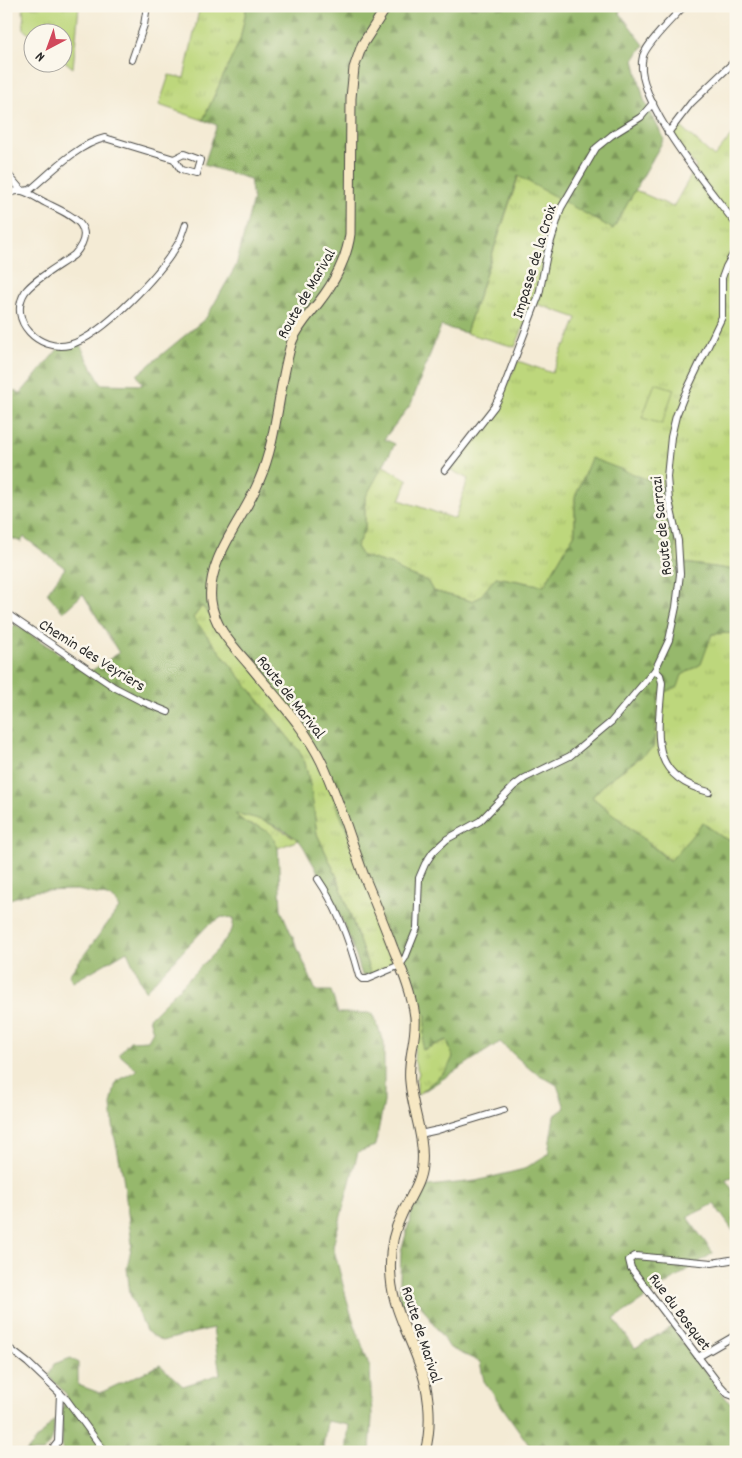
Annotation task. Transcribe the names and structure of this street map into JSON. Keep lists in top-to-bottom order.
{
  "streets": {
    "main road": ["Route de Marival"],
    "street": [
      "Impasse de la Croix",
      "Route de Sarrazi",
      "Chemin des Veyriers",
      "Rue du Bosquet"
    ]
  },
  "crossings": [
    ["Route de Marival", "Route de Sarrazi"]
  ],
  "north": "bottom left"
}
